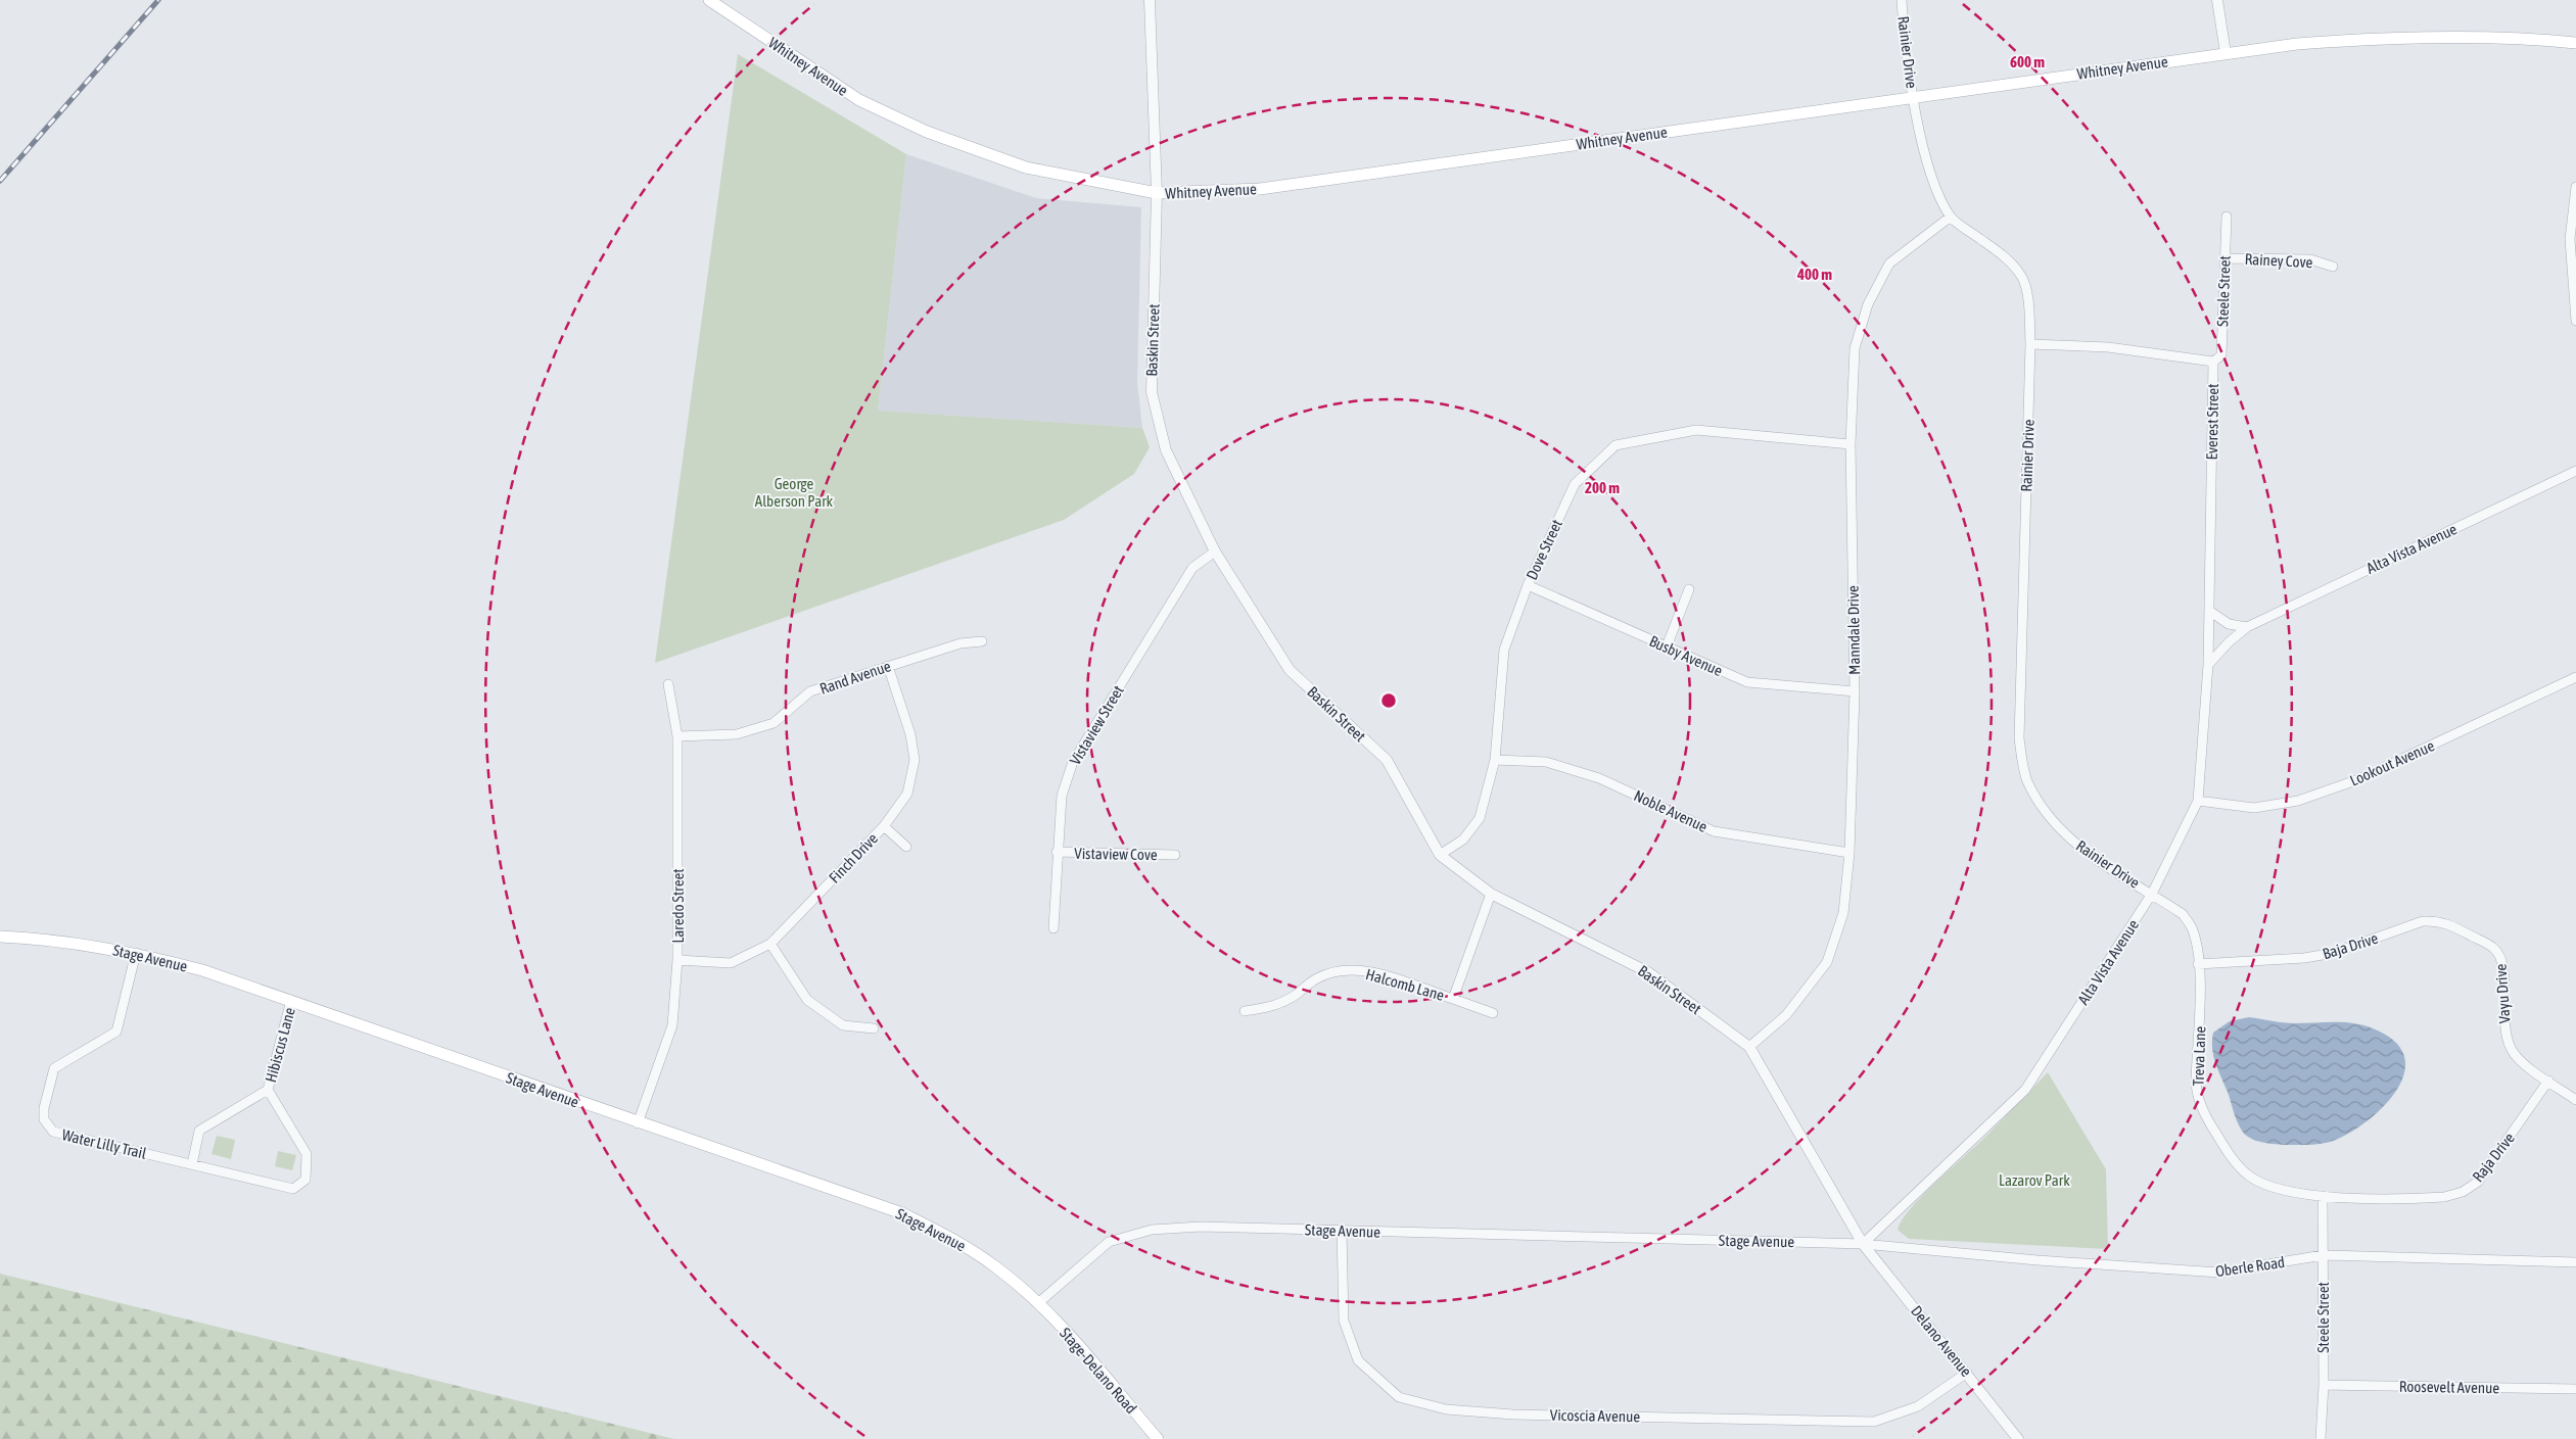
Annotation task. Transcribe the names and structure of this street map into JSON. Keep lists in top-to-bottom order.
{
  "streets": {
    "main road": ["Whitney Avenue", "Stage Avenue", "Stage-Delano Road"],
    "street": [
      "Rainier Drive",
      "Rainey Cove",
      "Steele Street",
      "Baskin Street",
      "Everest Street",
      "Alta Vista Avenue",
      "Dove Street",
      "Manndale Drive",
      "Busby Avenue",
      "Rand Avenue",
      "Vistaview Street",
      "Lookout Avenue",
      "Noble Avenue",
      "Vistaview Cove",
      "Finch Drive",
      "Laredo Street",
      "Baja Drive",
      "Halcomb Lane",
      "Vayu Drive",
      "Hibiscus Lane",
      "Treva Lane",
      "Water Lilly Trail",
      "Raja Drive",
      "Oberle Road",
      "Delano Avenue",
      "Roosevelt Avenue",
      "Vicoscia Avenue"
    ]
  },
  "crossings": [
    ["Rainier Drive", "Whitney Avenue"],
    ["Rainier Drive", "Everest Street"],
    ["Rainier Drive", "Alta Vista Avenue"],
    ["Rainier Drive", "Manndale Drive"],
    ["Rainier Drive", "Treva Lane"],
    ["Whitney Avenue", "Baskin Street"],
    ["Rainey Cove", "Steele Street"],
    ["Steele Street", "Everest Street"],
    ["Steele Street", "Treva Lane"],
    ["Steele Street", "Raja Drive"],
    ["Steele Street", "Oberle Road"],
    ["Steele Street", "Roosevelt Avenue"],
    ["Baskin Street", "Alta Vista Avenue"],
    ["Baskin Street", "Dove Street"],
    ["Baskin Street", "Manndale Drive"],
    ["Baskin Street", "Vistaview Street"],
    ["Baskin Street", "Stage Avenue"],
    ["Baskin Street", "Halcomb Lane"],
    ["Baskin Street", "Oberle Road"],
    ["Baskin Street", "Delano Avenue"],
    ["Everest Street", "Alta Vista Avenue"],
    ["Alta Vista Avenue", "Lookout Avenue"],
    ["Alta Vista Avenue", "Stage Avenue"],
    ["Alta Vista Avenue", "Treva Lane"],
    ["Alta Vista Avenue", "Oberle Road"],
    ["Alta Vista Avenue", "Delano Avenue"],
    ["Dove Street", "Manndale Drive"],
    ["Dove Street", "Busby Avenue"],
    ["Dove Street", "Noble Avenue"],
    ["Manndale Drive", "Busby Avenue"],
    ["Manndale Drive", "Noble Avenue"],
    ["Rand Avenue", "Finch Drive"],
    ["Rand Avenue", "Laredo Street"],
    ["Vistaview Street", "Vistaview Cove"],
    ["Finch Drive", "Laredo Street"],
    ["Laredo Street", "Stage Avenue"],
    ["Baja Drive", "Vayu Drive"],
    ["Baja Drive", "Treva Lane"],
    ["Stage Avenue", "Hibiscus Lane"],
    ["Stage Avenue", "Water Lilly Trail"],
    ["Stage Avenue", "Oberle Road"],
    ["Stage Avenue", "Delano Avenue"],
    ["Stage Avenue", "Stage-Delano Road"],
    ["Stage Avenue", "Vicoscia Avenue"],
    ["Vayu Drive", "Raja Drive"],
    ["Hibiscus Lane", "Water Lilly Trail"],
    ["Treva Lane", "Raja Drive"],
    ["Oberle Road", "Delano Avenue"],
    ["Delano Avenue", "Vicoscia Avenue"]
  ],
  "parks": ["George Alberson Park", "Lazarov Park"],
  "rings": ["600 m", "400 m", "200 m"]
}
